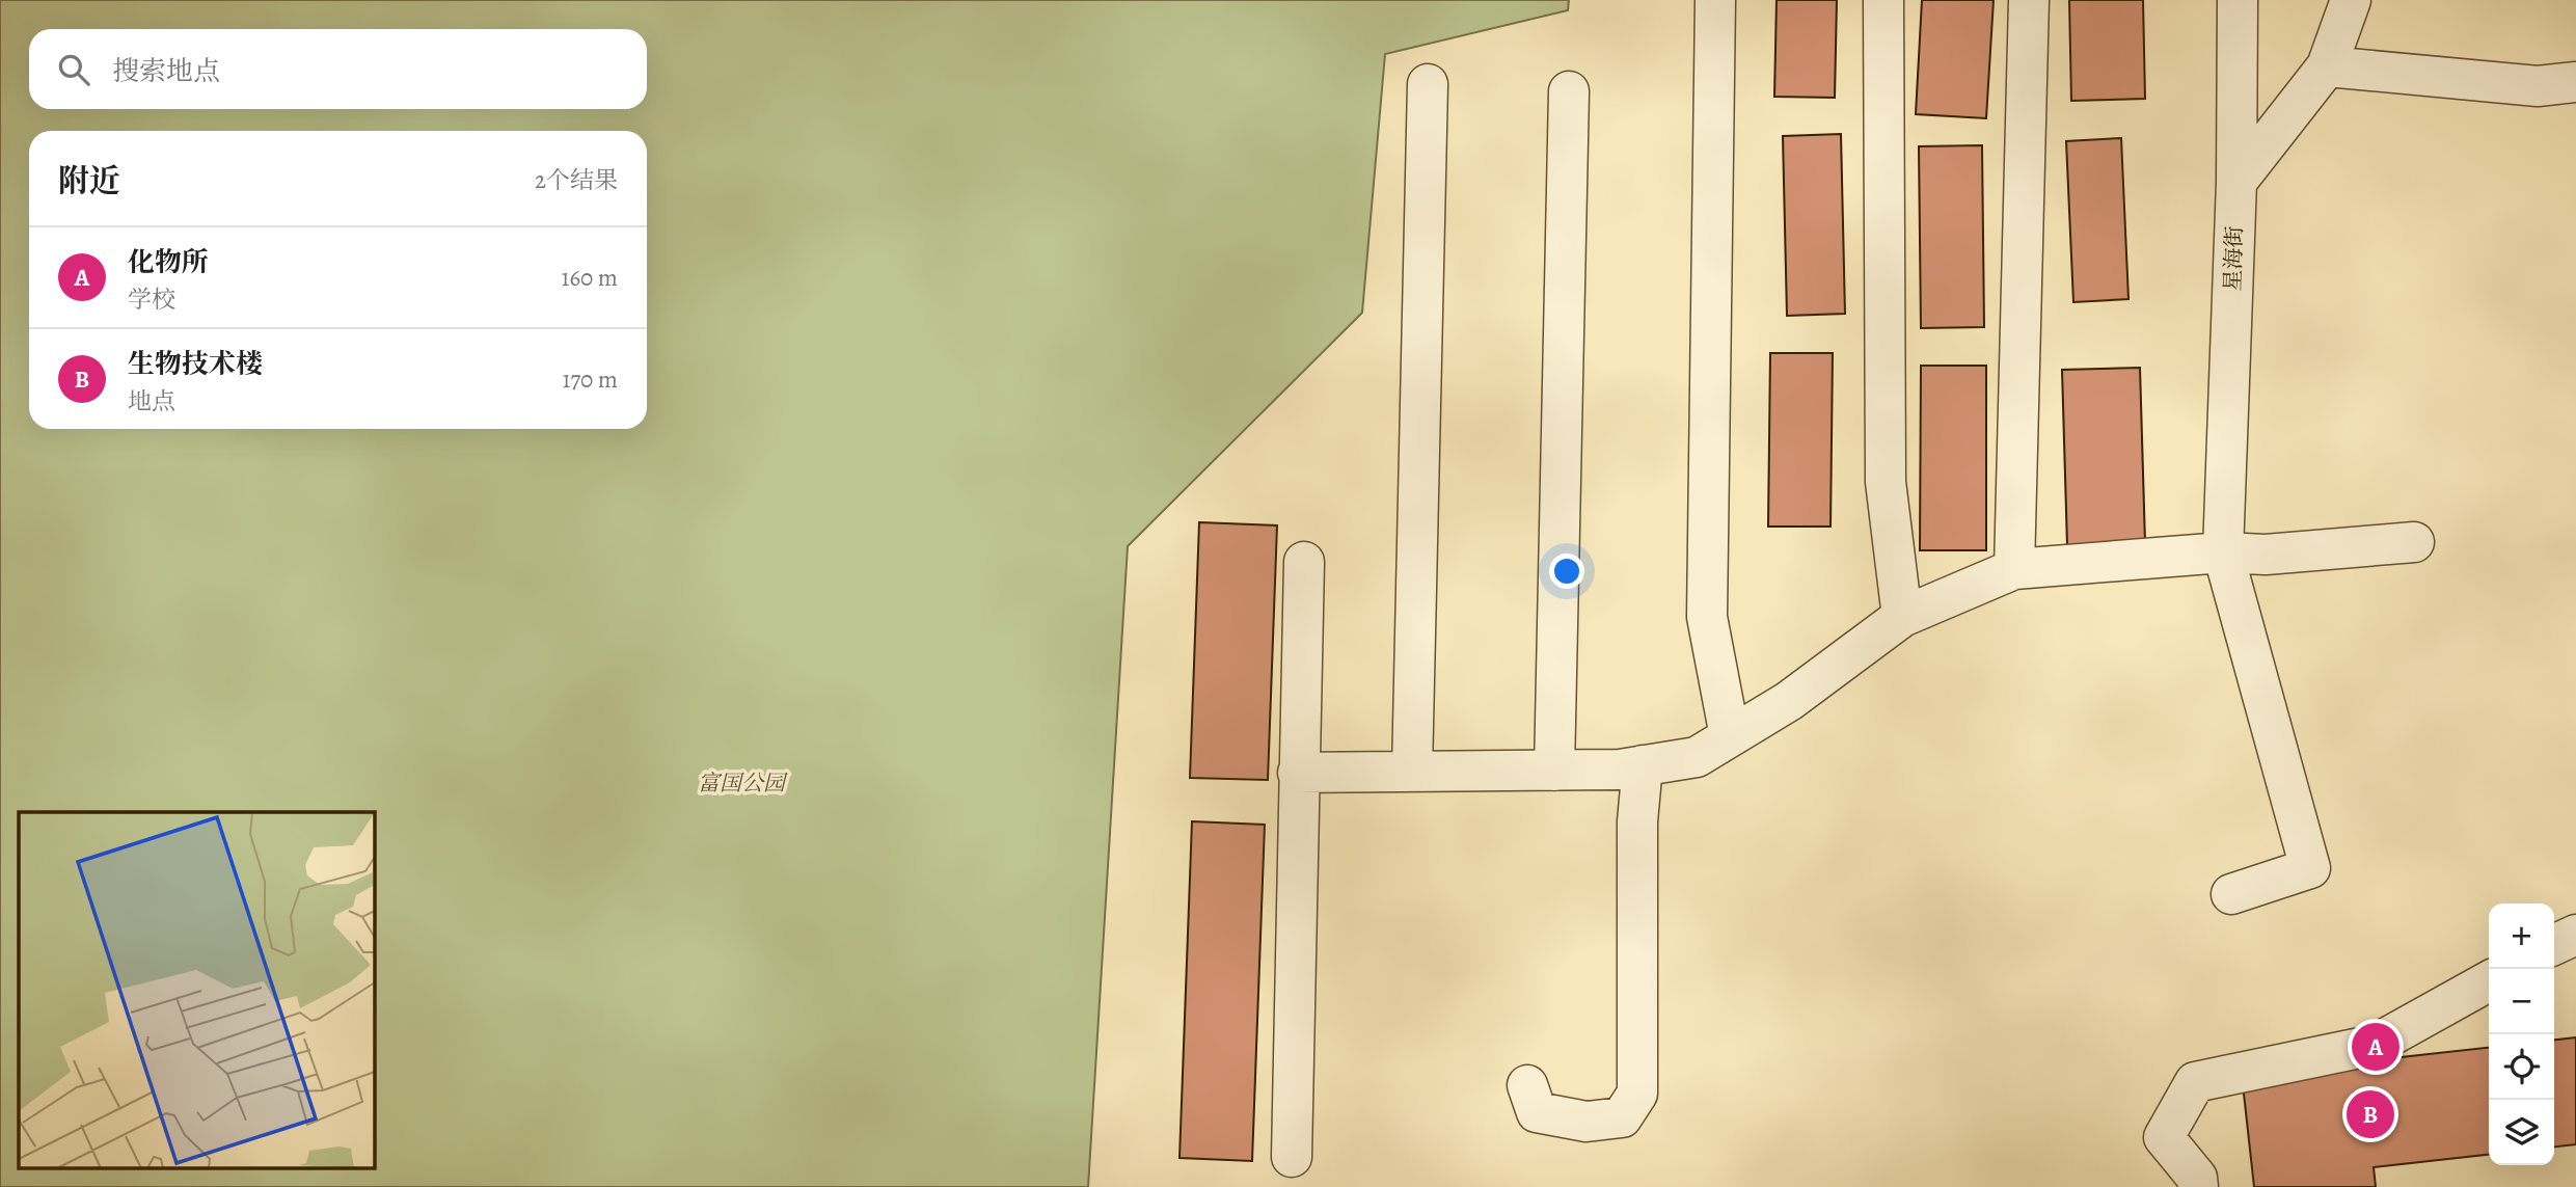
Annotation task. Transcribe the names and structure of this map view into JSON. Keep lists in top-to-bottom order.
{
  "streets": {
    "street": ["星海街"]
  },
  "parks": ["富国公园"],
  "page": {
    "search": "搜索地点",
    "heading": ["附近", "2个结果"],
    "list": [
      {
        "mark": "A",
        "name": "化物所",
        "note": "学校",
        "value": "160 m"
      },
      {
        "mark": "B",
        "name": "生物技术楼",
        "note": "地点",
        "value": "170 m"
      }
    ],
    "map_buttons": ["+", "−"],
    "pins": ["A", "B"]
  }
}
